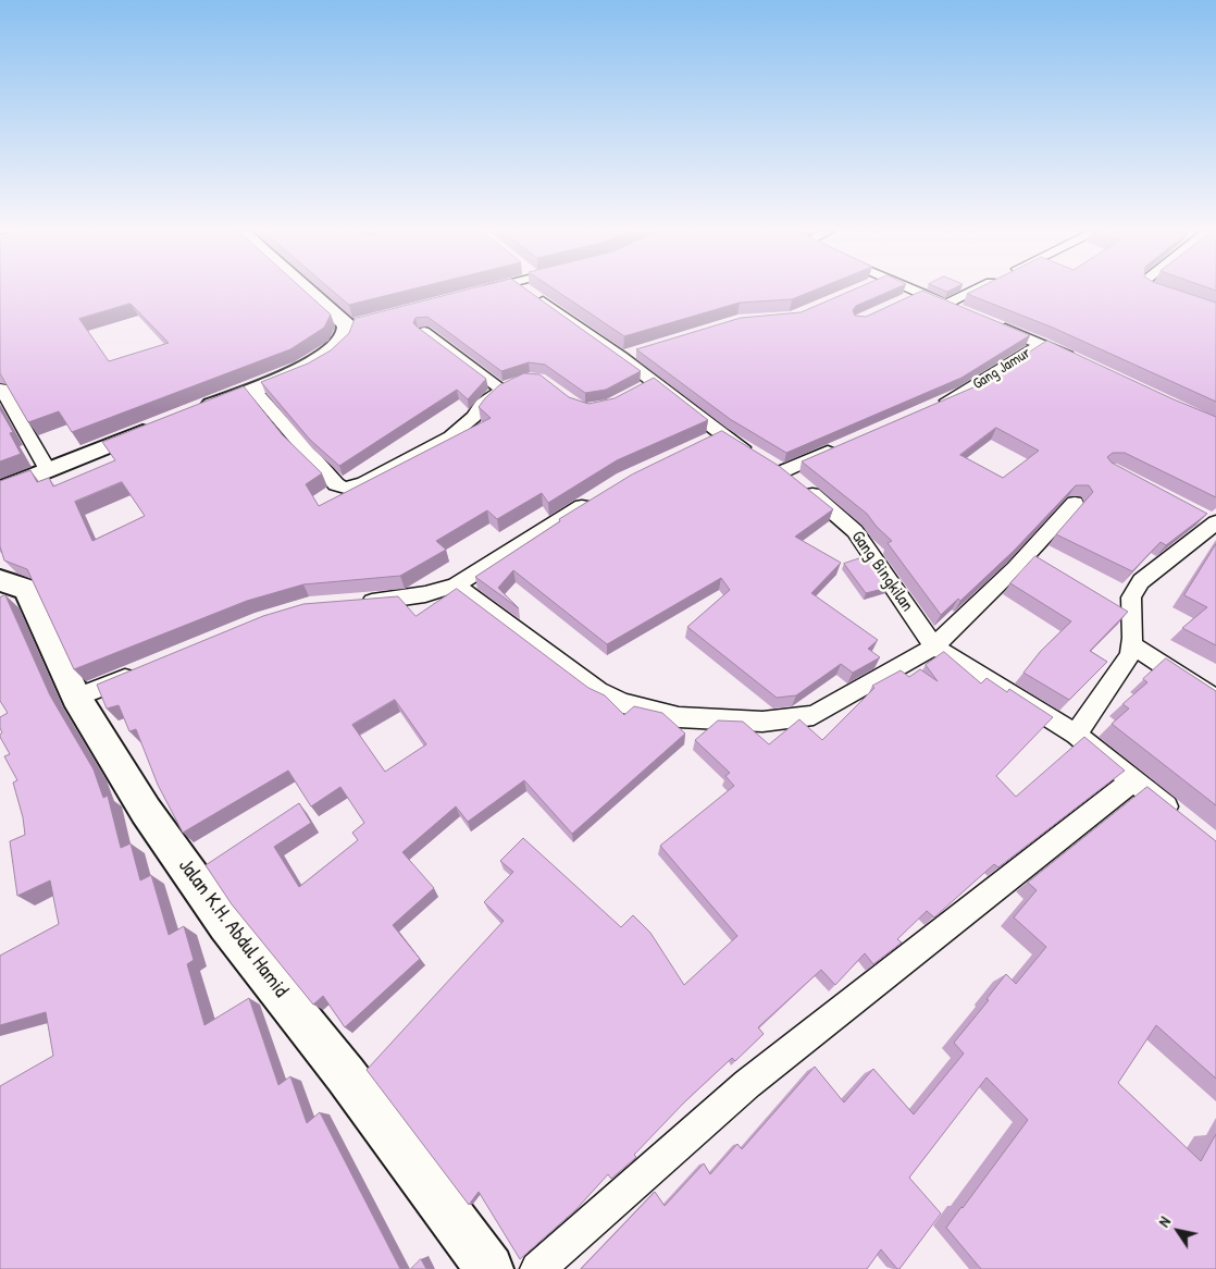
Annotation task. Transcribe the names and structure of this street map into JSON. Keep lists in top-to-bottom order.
{
  "streets": {
    "main road": ["Jalan K.H. Abdul Hamid"],
    "street": ["Gang Jamur", "Gang Bingkilan"]
  },
  "north": "top left"
}
